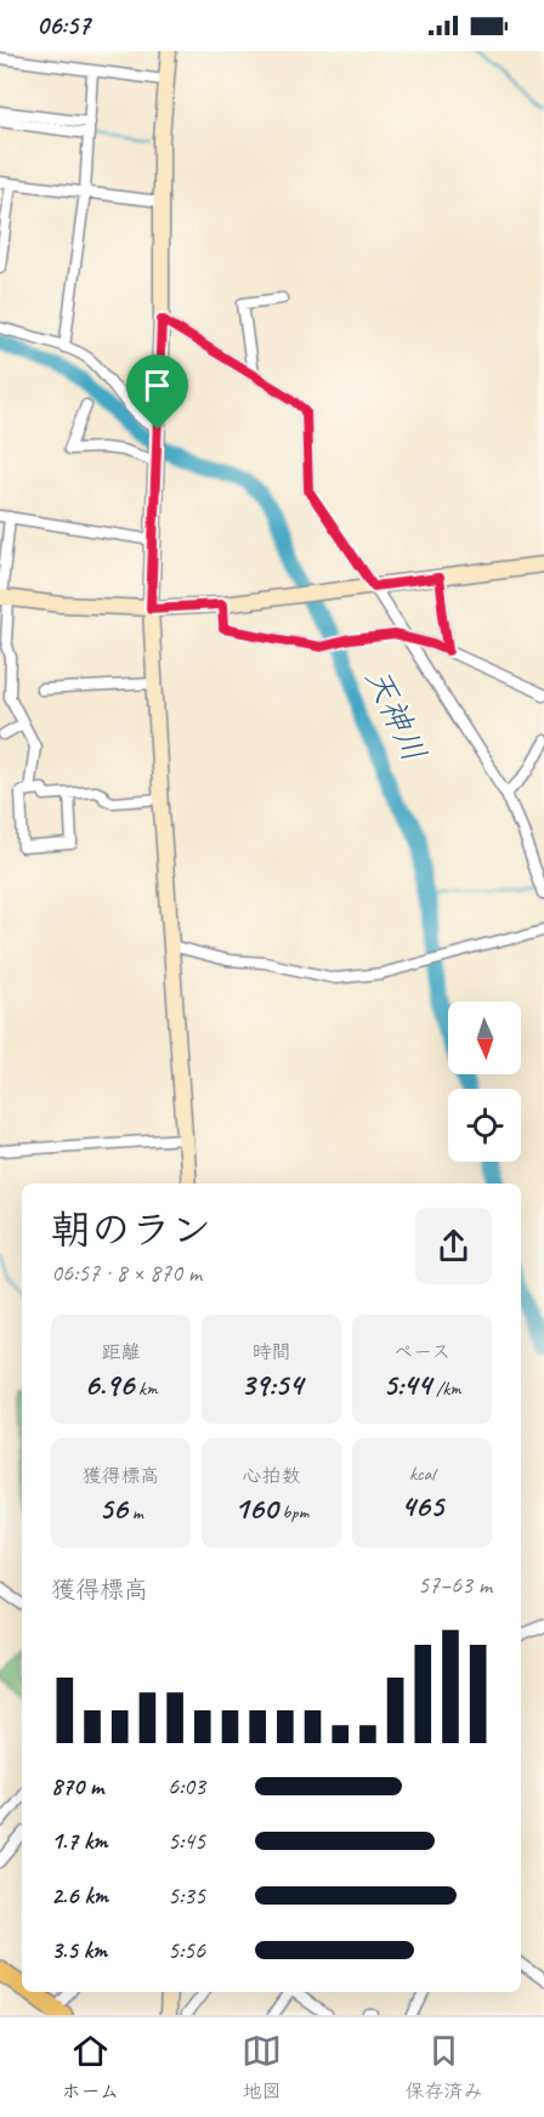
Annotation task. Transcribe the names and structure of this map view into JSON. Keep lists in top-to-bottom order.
{
  "water": ["天神川"],
  "north": "bottom",
  "page": {
    "status": "06:57",
    "heading": ["朝のラン", "06:57 · 8 × 870 m"],
    "stats": [
      ["距離", "6.96 km"],
      ["時間", "39:54"],
      ["ペース", "5:44 /km"],
      ["獲得標高", "56 m"],
      ["心拍数", "160 bpm"],
      ["kcal", "465"]
    ],
    "chart": ["獲得標高", "57–63 m"],
    "list": [
      {
        "name": "870 m",
        "note": "6:03"
      },
      {
        "name": "1.7 km",
        "note": "5:45"
      },
      {
        "name": "2.6 km",
        "note": "5:35"
      },
      {
        "name": "3.5 km",
        "note": "5:56"
      }
    ],
    "tabs": ["ホーム", "地図", "保存済み"]
  }
}
